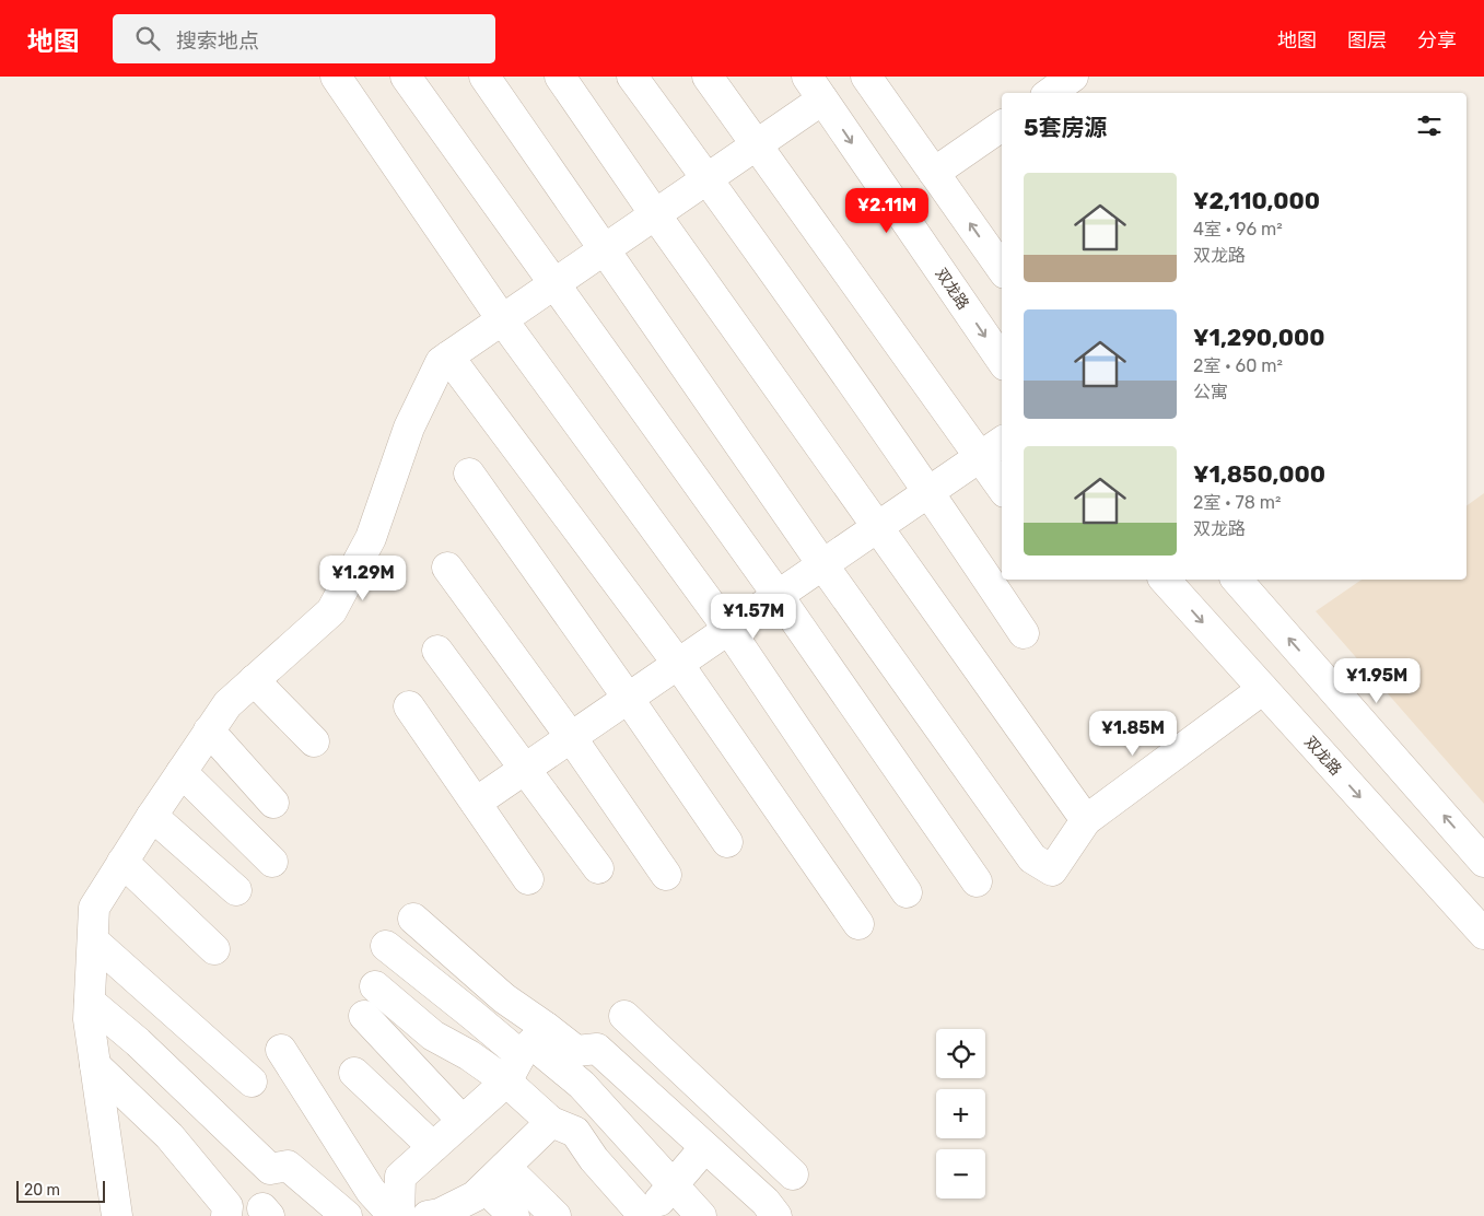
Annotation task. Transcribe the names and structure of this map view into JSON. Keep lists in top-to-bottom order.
{
  "streets": {
    "street": ["双龙路"]
  },
  "scale_bar": "20 m",
  "page": {
    "header": "地图",
    "search": "搜索地点",
    "nav": ["地图", "图层", "分享"],
    "heading": "5套房源",
    "list": [
      {
        "name": "¥2,110,000",
        "note": "4室 · 96 m² · 双龙路"
      },
      {
        "name": "¥1,290,000",
        "note": "2室 · 60 m² · 公寓"
      },
      {
        "name": "¥1,850,000",
        "note": "2室 · 78 m² · 双龙路"
      }
    ],
    "price": [
      "¥2.11M",
      "¥1.29M",
      "¥1.57M",
      "¥1.95M",
      "¥1.85M"
    ],
    "map_buttons": ["+", "−"],
    "scale": "20 m"
  }
}
